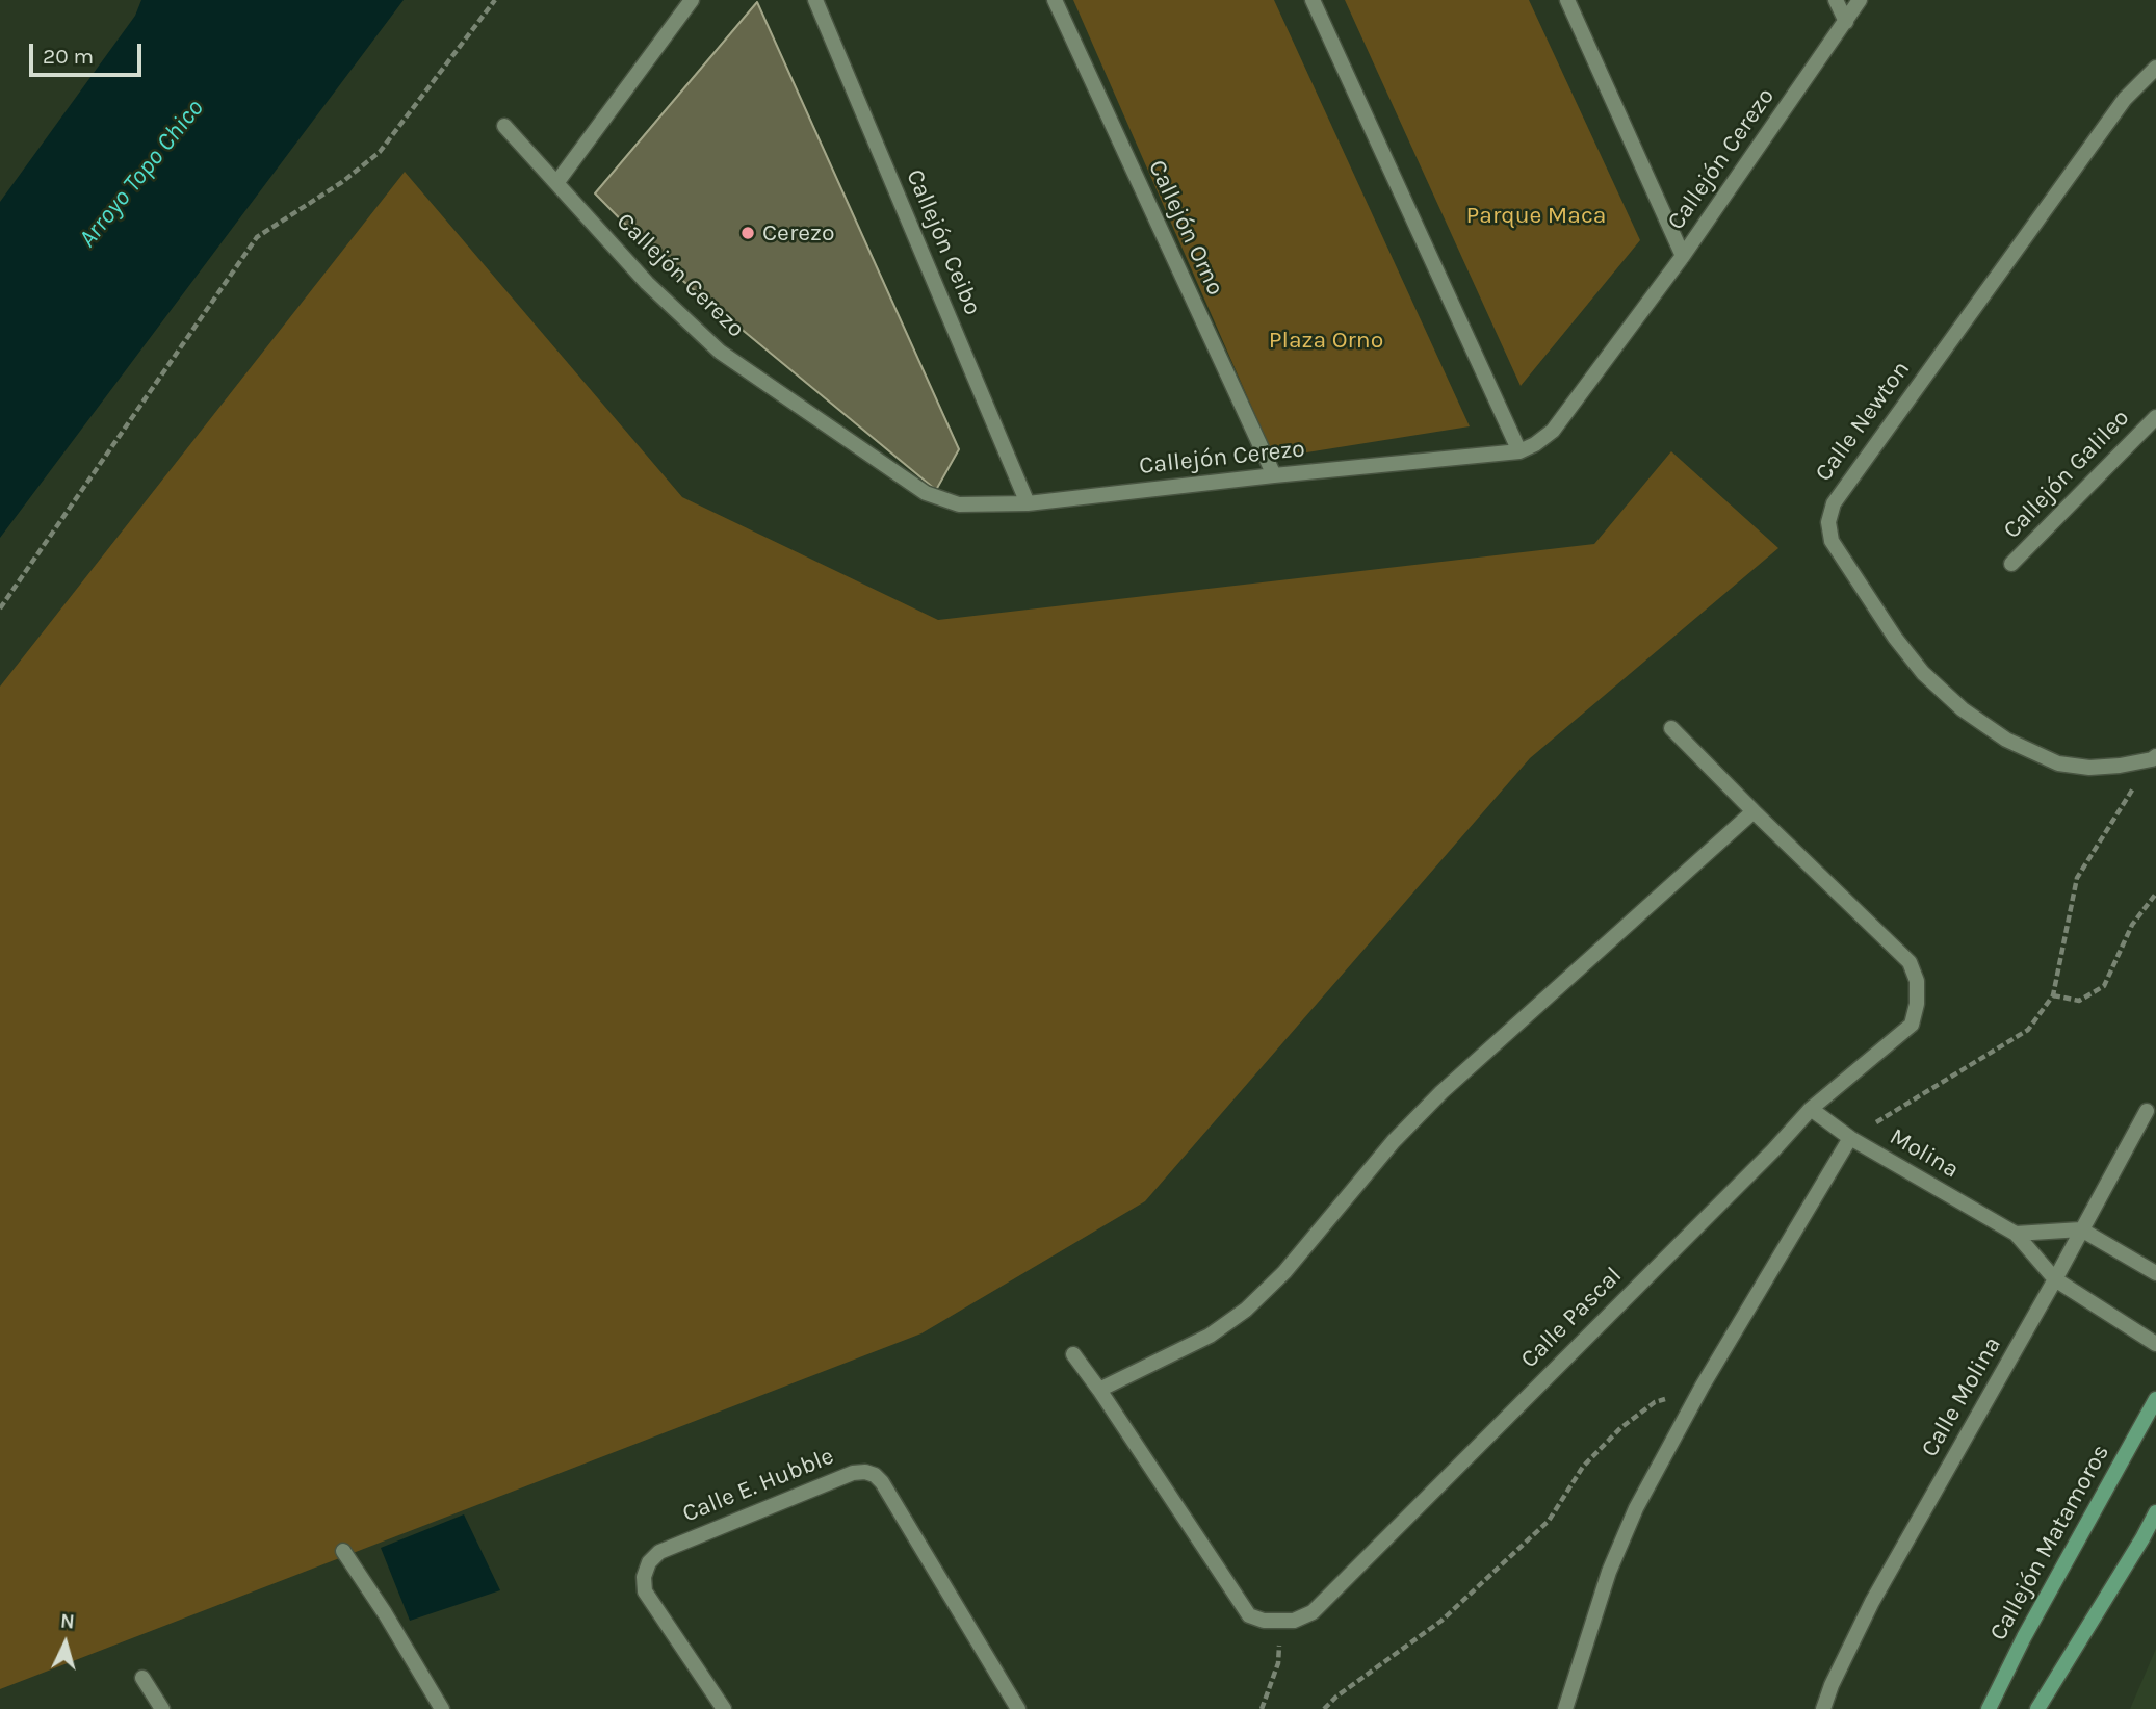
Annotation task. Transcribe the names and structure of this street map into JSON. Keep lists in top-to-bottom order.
{
  "streets": {
    "street": [
      "Callejón Cerezo",
      "Callejón Orno",
      "Callejón Ceibo",
      "Calle Newton",
      "Callejón Galileo",
      "Molina",
      "Calle Pascal",
      "Calle Molina",
      "Calle E. Hubble",
      "Callejón Matamoros"
    ]
  },
  "crossings": [
    ["Callejón Cerezo", "Callejón Orno"],
    ["Callejón Cerezo", "Callejón Ceibo"],
    ["Molina", "Calle Pascal"],
    ["Molina", "Calle Molina"]
  ],
  "water": ["Arroyo Topo Chico"],
  "parks": ["Parque Maca", "Plaza Orno"],
  "places": ["Cerezo"],
  "scale_bar": "20 m",
  "north": "top"
}
